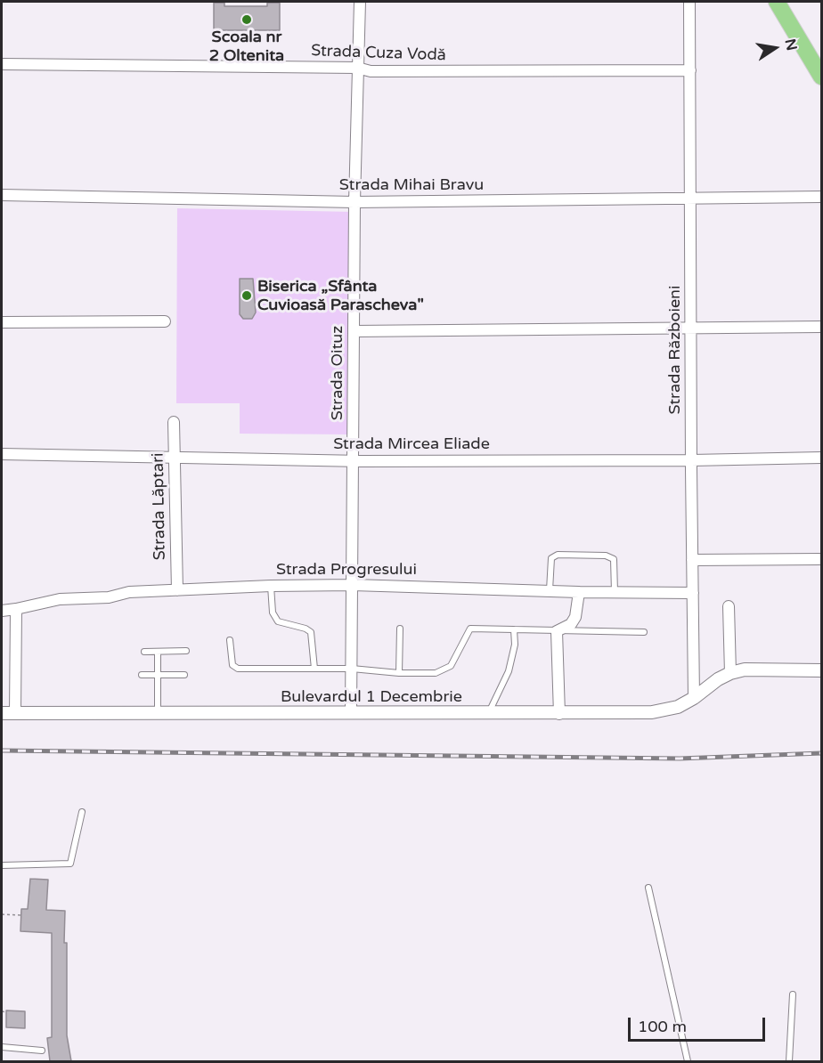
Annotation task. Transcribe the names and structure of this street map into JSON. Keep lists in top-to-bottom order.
{
  "streets": {
    "street": [
      "Strada Cuza Vodă",
      "Strada Mihai Bravu",
      "Strada Războieni",
      "Strada Oituz",
      "Strada Mircea Eliade",
      "Strada Lăptari",
      "Strada Progresului",
      "Bulevardul 1 Decembrie"
    ]
  },
  "crossings": [
    ["Strada Cuza Vodă", "Strada Războieni"],
    ["Strada Cuza Vodă", "Strada Oituz"],
    ["Strada Mihai Bravu", "Strada Războieni"],
    ["Strada Mihai Bravu", "Strada Oituz"],
    ["Strada Războieni", "Strada Mircea Eliade"],
    ["Strada Războieni", "Strada Progresului"],
    ["Strada Războieni", "Bulevardul 1 Decembrie"],
    ["Strada Oituz", "Strada Mircea Eliade"],
    ["Strada Oituz", "Strada Progresului"],
    ["Strada Oituz", "Bulevardul 1 Decembrie"],
    ["Strada Mircea Eliade", "Strada Lăptari"],
    ["Strada Lăptari", "Strada Progresului"]
  ],
  "places": ["Scoala nr 2 Oltenita", "Biserica „Sfânta Cuvioasă Parascheva\""],
  "scale_bar": "100 m",
  "north": "right"
}
